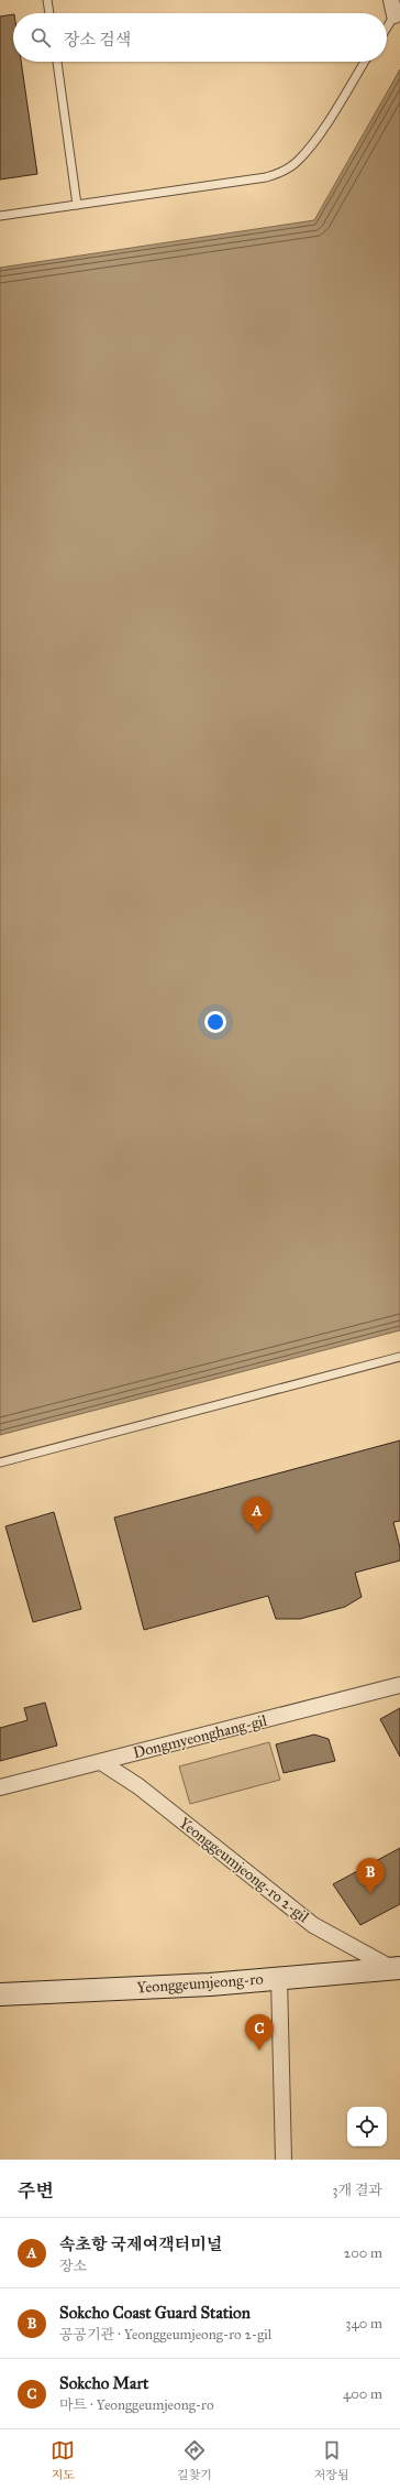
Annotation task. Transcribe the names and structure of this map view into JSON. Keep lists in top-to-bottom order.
{
  "streets": {
    "street": ["Dongmyeonghang-gil", "Yeonggeumjeong-ro 2-gil", "Yeonggeumjeong-ro"]
  },
  "crossings": [
    ["Dongmyeonghang-gil", "Yeonggeumjeong-ro 2-gil"],
    ["Yeonggeumjeong-ro 2-gil", "Yeonggeumjeong-ro"]
  ],
  "page": {
    "search": "장소 검색",
    "pins": ["A", "B", "C"],
    "heading": ["주변", "3개 결과"],
    "list": [
      {
        "mark": "A",
        "name": "속초항 국제여객터미널",
        "note": "장소",
        "value": "200 m"
      },
      {
        "mark": "B",
        "name": "Sokcho Coast Guard Station",
        "note": "공공기관 · Yeonggeumjeong-ro 2-gil",
        "value": "340 m"
      },
      {
        "mark": "C",
        "name": "Sokcho Mart",
        "note": "마트 · Yeonggeumjeong-ro",
        "value": "400 m"
      }
    ],
    "nav": ["지도", "길찾기", "저장됨"]
  }
}
